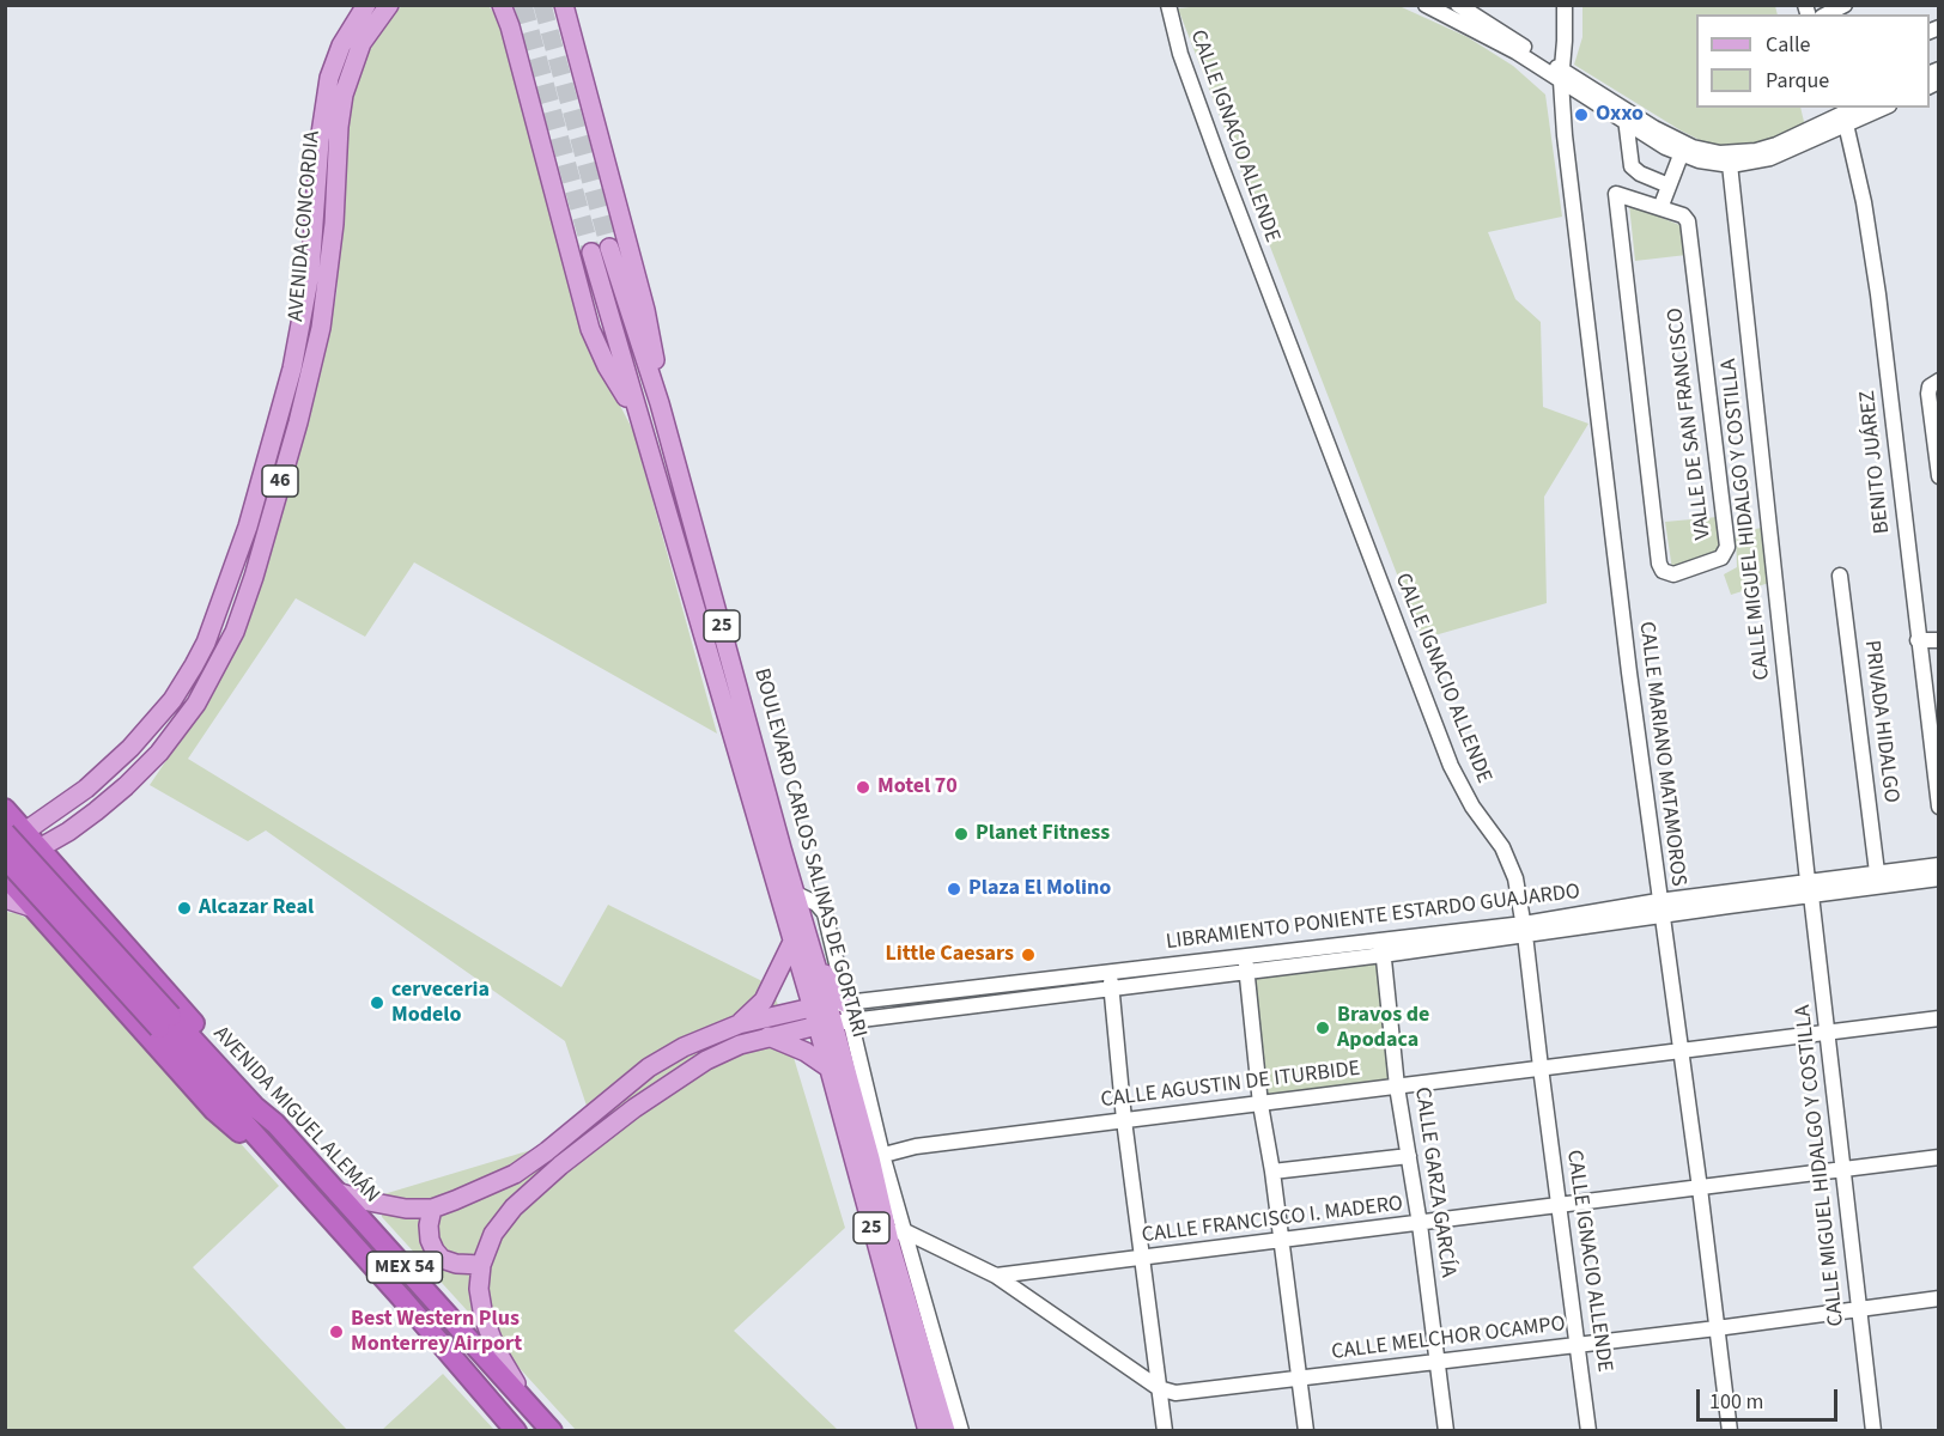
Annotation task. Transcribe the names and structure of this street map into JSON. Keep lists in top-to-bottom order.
{
  "streets": {
    "highway": ["AVENIDA MIGUEL ALEMÁN", "MEX 54"],
    "main road": [
      "AVENIDA CONCORDIA",
      "46",
      "25",
      "BOULEVARD CARLOS SALINAS DE GORTARI"
    ],
    "street": [
      "CALLE IGNACIO ALLENDE",
      "VALLE DE SAN FRANCISCO",
      "BENITO JUÁREZ",
      "CALLE MIGUEL HIDALGO Y COSTILLA",
      "PRIVADA HIDALGO",
      "CALLE MARIANO MATAMOROS",
      "LIBRAMIENTO PONIENTE ESTARDO GUAJARDO",
      "CALLE AGUSTIN DE ITURBIDE",
      "CALLE GARZA GARCÍA",
      "CALLE FRANCISCO I. MADERO",
      "CALLE MELCHOR OCAMPO"
    ]
  },
  "crossings": [
    ["CALLE IGNACIO ALLENDE", "LIBRAMIENTO PONIENTE ESTARDO GUAJARDO"],
    ["CALLE IGNACIO ALLENDE", "CALLE AGUSTIN DE ITURBIDE"],
    ["CALLE IGNACIO ALLENDE", "CALLE FRANCISCO I. MADERO"],
    ["CALLE IGNACIO ALLENDE", "CALLE MELCHOR OCAMPO"],
    ["AVENIDA CONCORDIA", "AVENIDA MIGUEL ALEMÁN"],
    ["CALLE MIGUEL HIDALGO Y COSTILLA", "LIBRAMIENTO PONIENTE ESTARDO GUAJARDO"],
    ["CALLE MIGUEL HIDALGO Y COSTILLA", "CALLE AGUSTIN DE ITURBIDE"],
    ["CALLE MIGUEL HIDALGO Y COSTILLA", "CALLE FRANCISCO I. MADERO"],
    ["CALLE MIGUEL HIDALGO Y COSTILLA", "CALLE MELCHOR OCAMPO"],
    ["PRIVADA HIDALGO", "LIBRAMIENTO PONIENTE ESTARDO GUAJARDO"],
    ["CALLE MARIANO MATAMOROS", "LIBRAMIENTO PONIENTE ESTARDO GUAJARDO"],
    ["CALLE MARIANO MATAMOROS", "CALLE AGUSTIN DE ITURBIDE"],
    ["CALLE MARIANO MATAMOROS", "CALLE FRANCISCO I. MADERO"],
    ["CALLE MARIANO MATAMOROS", "CALLE MELCHOR OCAMPO"],
    ["BOULEVARD CARLOS SALINAS DE GORTARI", "LIBRAMIENTO PONIENTE ESTARDO GUAJARDO"],
    ["BOULEVARD CARLOS SALINAS DE GORTARI", "CALLE AGUSTIN DE ITURBIDE"],
    ["BOULEVARD CARLOS SALINAS DE GORTARI", "CALLE MELCHOR OCAMPO"],
    ["LIBRAMIENTO PONIENTE ESTARDO GUAJARDO", "CALLE GARZA GARCÍA"],
    ["CALLE AGUSTIN DE ITURBIDE", "CALLE GARZA GARCÍA"],
    ["CALLE GARZA GARCÍA", "CALLE FRANCISCO I. MADERO"],
    ["CALLE GARZA GARCÍA", "CALLE MELCHOR OCAMPO"],
    ["CALLE FRANCISCO I. MADERO", "CALLE MELCHOR OCAMPO"]
  ],
  "places": [
    "Oxxo",
    "Motel 70",
    "Planet Fitness",
    "Plaza El Molino",
    "Alcazar Real",
    "Little Caesars",
    "cerveceria Modelo",
    "Bravos de Apodaca",
    "Best Western Plus Monterrey Airport"
  ],
  "legend": ["Calle", "Parque"],
  "scale_bar": "100 m"
}
